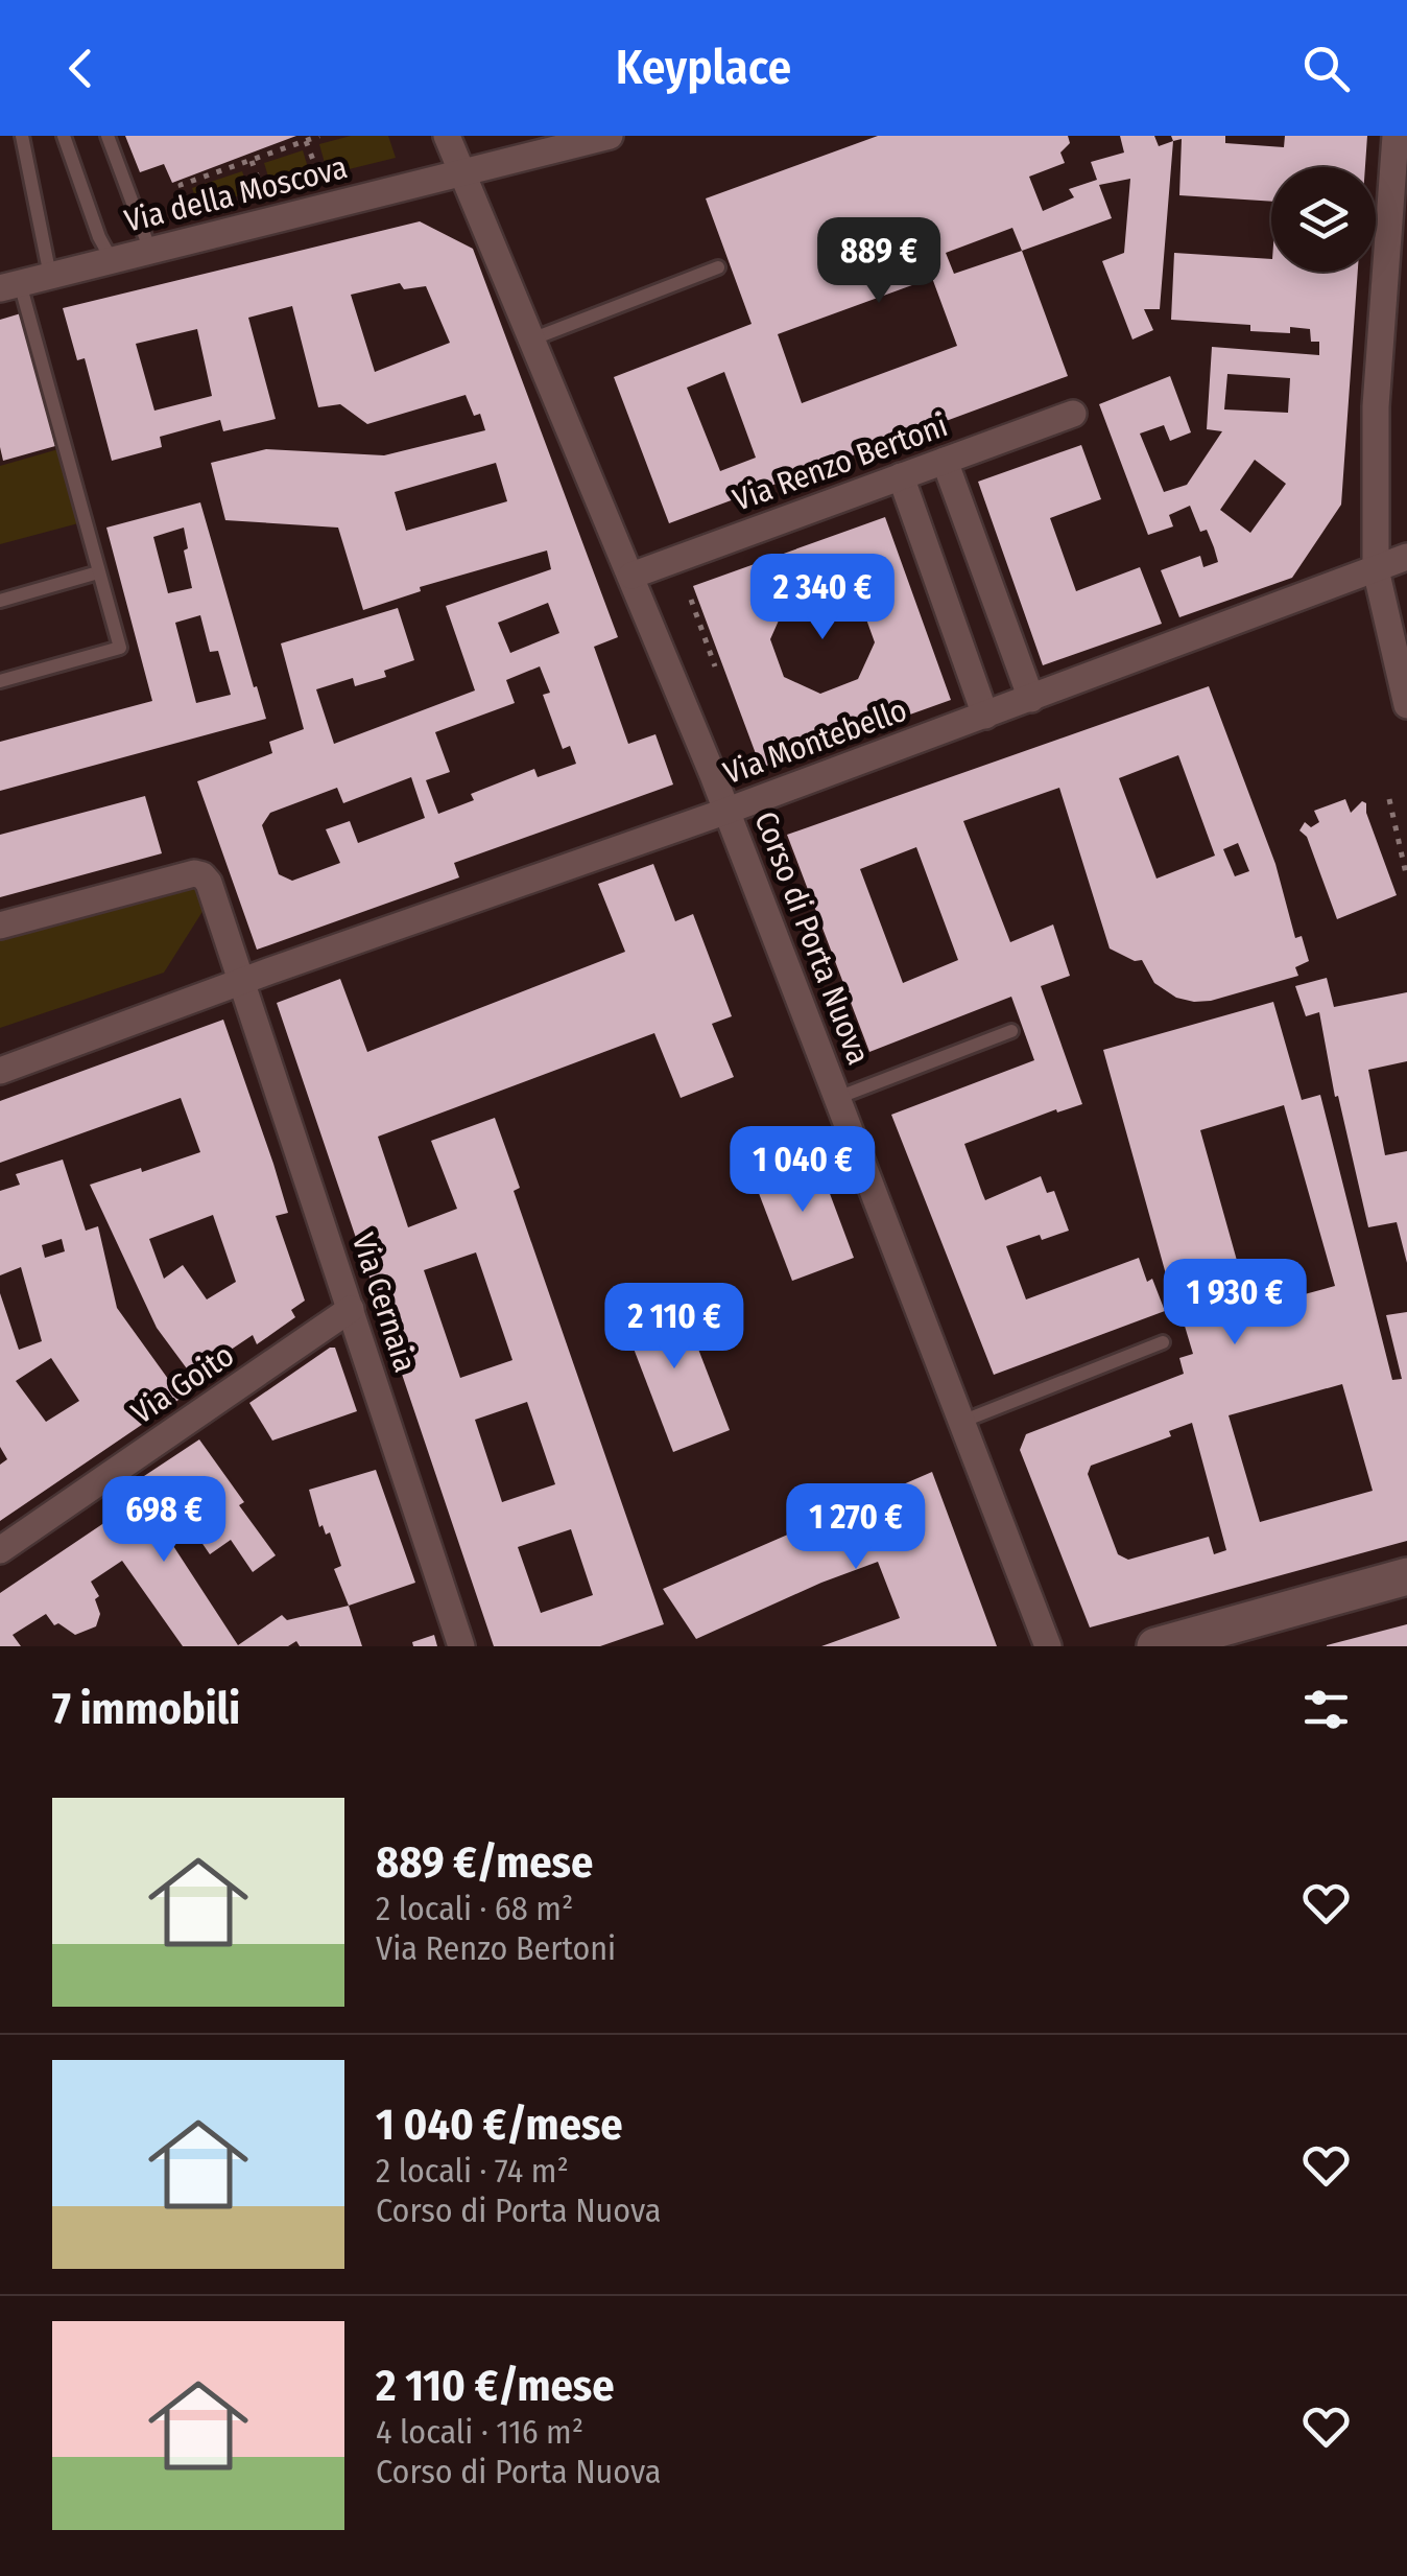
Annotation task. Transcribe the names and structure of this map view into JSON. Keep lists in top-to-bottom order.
{
  "streets": {
    "street": [
      "Via della Moscova",
      "Via Renzo Bertoni",
      "Via Montebello",
      "Corso di Porta Nuova",
      "Via Cernaia",
      "Via Goito"
    ]
  },
  "crossings": [
    ["Via della Moscova", "Corso di Porta Nuova"],
    ["Via Renzo Bertoni", "Corso di Porta Nuova"],
    ["Via Montebello", "Corso di Porta Nuova"],
    ["Via Montebello", "Via Cernaia"],
    ["Via Cernaia", "Via Goito"]
  ],
  "page": {
    "header": "Keyplace",
    "price": [
      "889 €",
      "2 340 €",
      "1 040 €",
      "1 930 €",
      "2 110 €",
      "698 €",
      "1 270 €"
    ],
    "heading": "7 immobili",
    "list": [
      {
        "name": "889 €/mese",
        "note": "2 locali · 68 m² · Via Renzo Bertoni"
      },
      {
        "name": "1 040 €/mese",
        "note": "2 locali · 74 m² · Corso di Porta Nuova"
      },
      {
        "name": "2 110 €/mese",
        "note": "4 locali · 116 m² · Corso di Porta Nuova"
      }
    ]
  }
}
